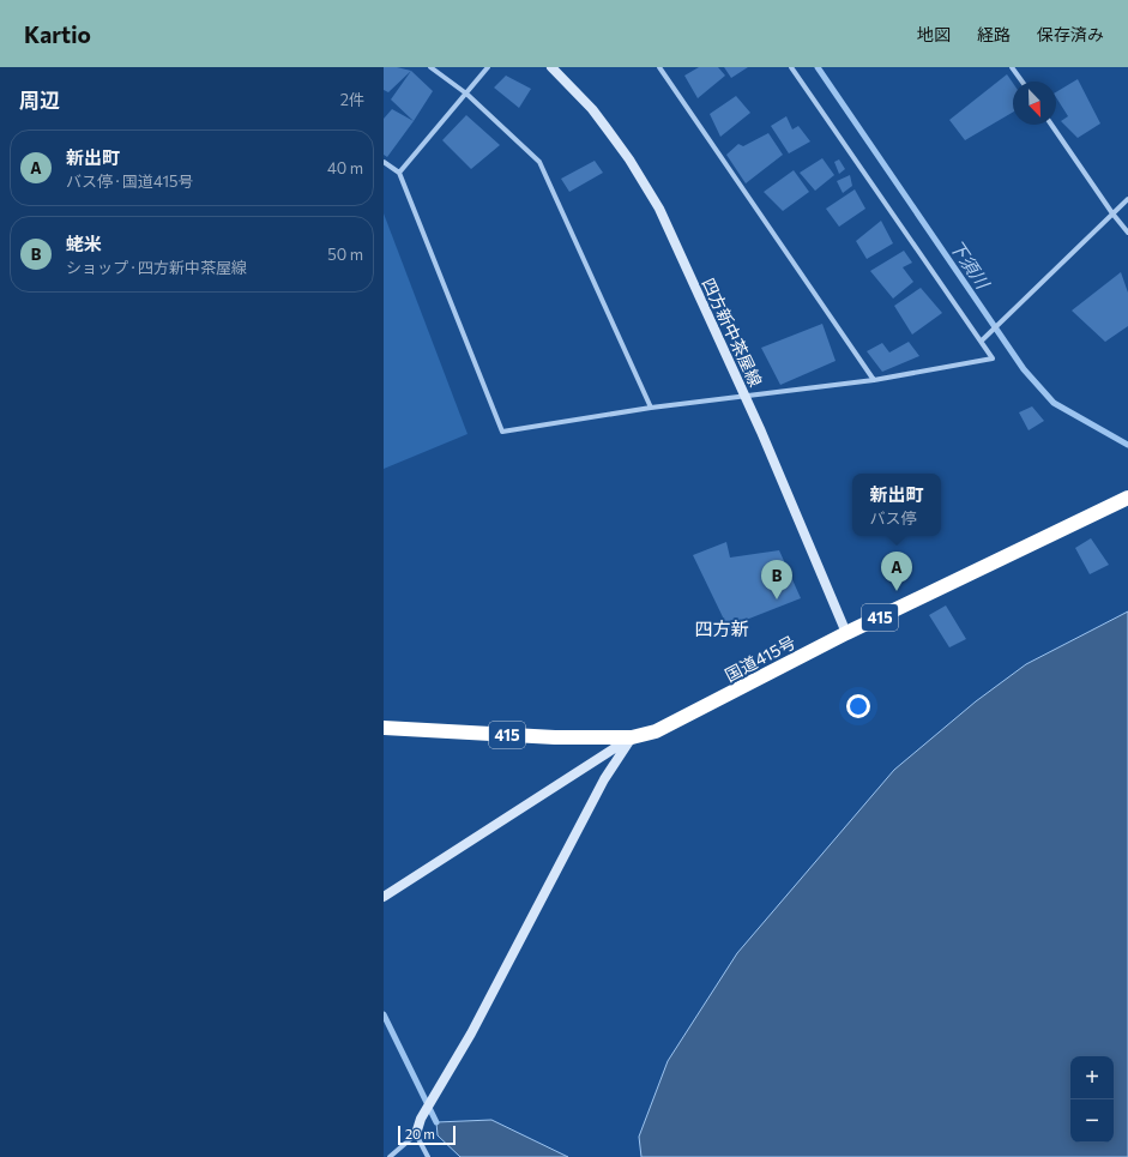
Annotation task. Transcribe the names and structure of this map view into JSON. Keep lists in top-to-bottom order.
{
  "streets": {
    "highway": ["415", "国道415号"],
    "street": ["四方新中茶屋線"]
  },
  "crossings": [
    ["四方新中茶屋線", "国道415号"]
  ],
  "districts": ["四方新"],
  "water": ["下須川"],
  "scale_bar": "20 m",
  "north": "bottom right",
  "page": {
    "header": "Kartio",
    "nav": ["地図", "経路", "保存済み"],
    "heading": ["周辺", "2件"],
    "list": [
      {
        "mark": "A",
        "name": "新出町",
        "note": "バス停 · 国道415号",
        "value": "40 m"
      },
      {
        "mark": "B",
        "name": "蛯米",
        "note": "ショップ · 四方新中茶屋線",
        "value": "50 m"
      }
    ],
    "popup": ["新出町", "バス停"],
    "pins": ["A", "B"],
    "map_buttons": ["+", "−"],
    "scale": "20 m"
  }
}
